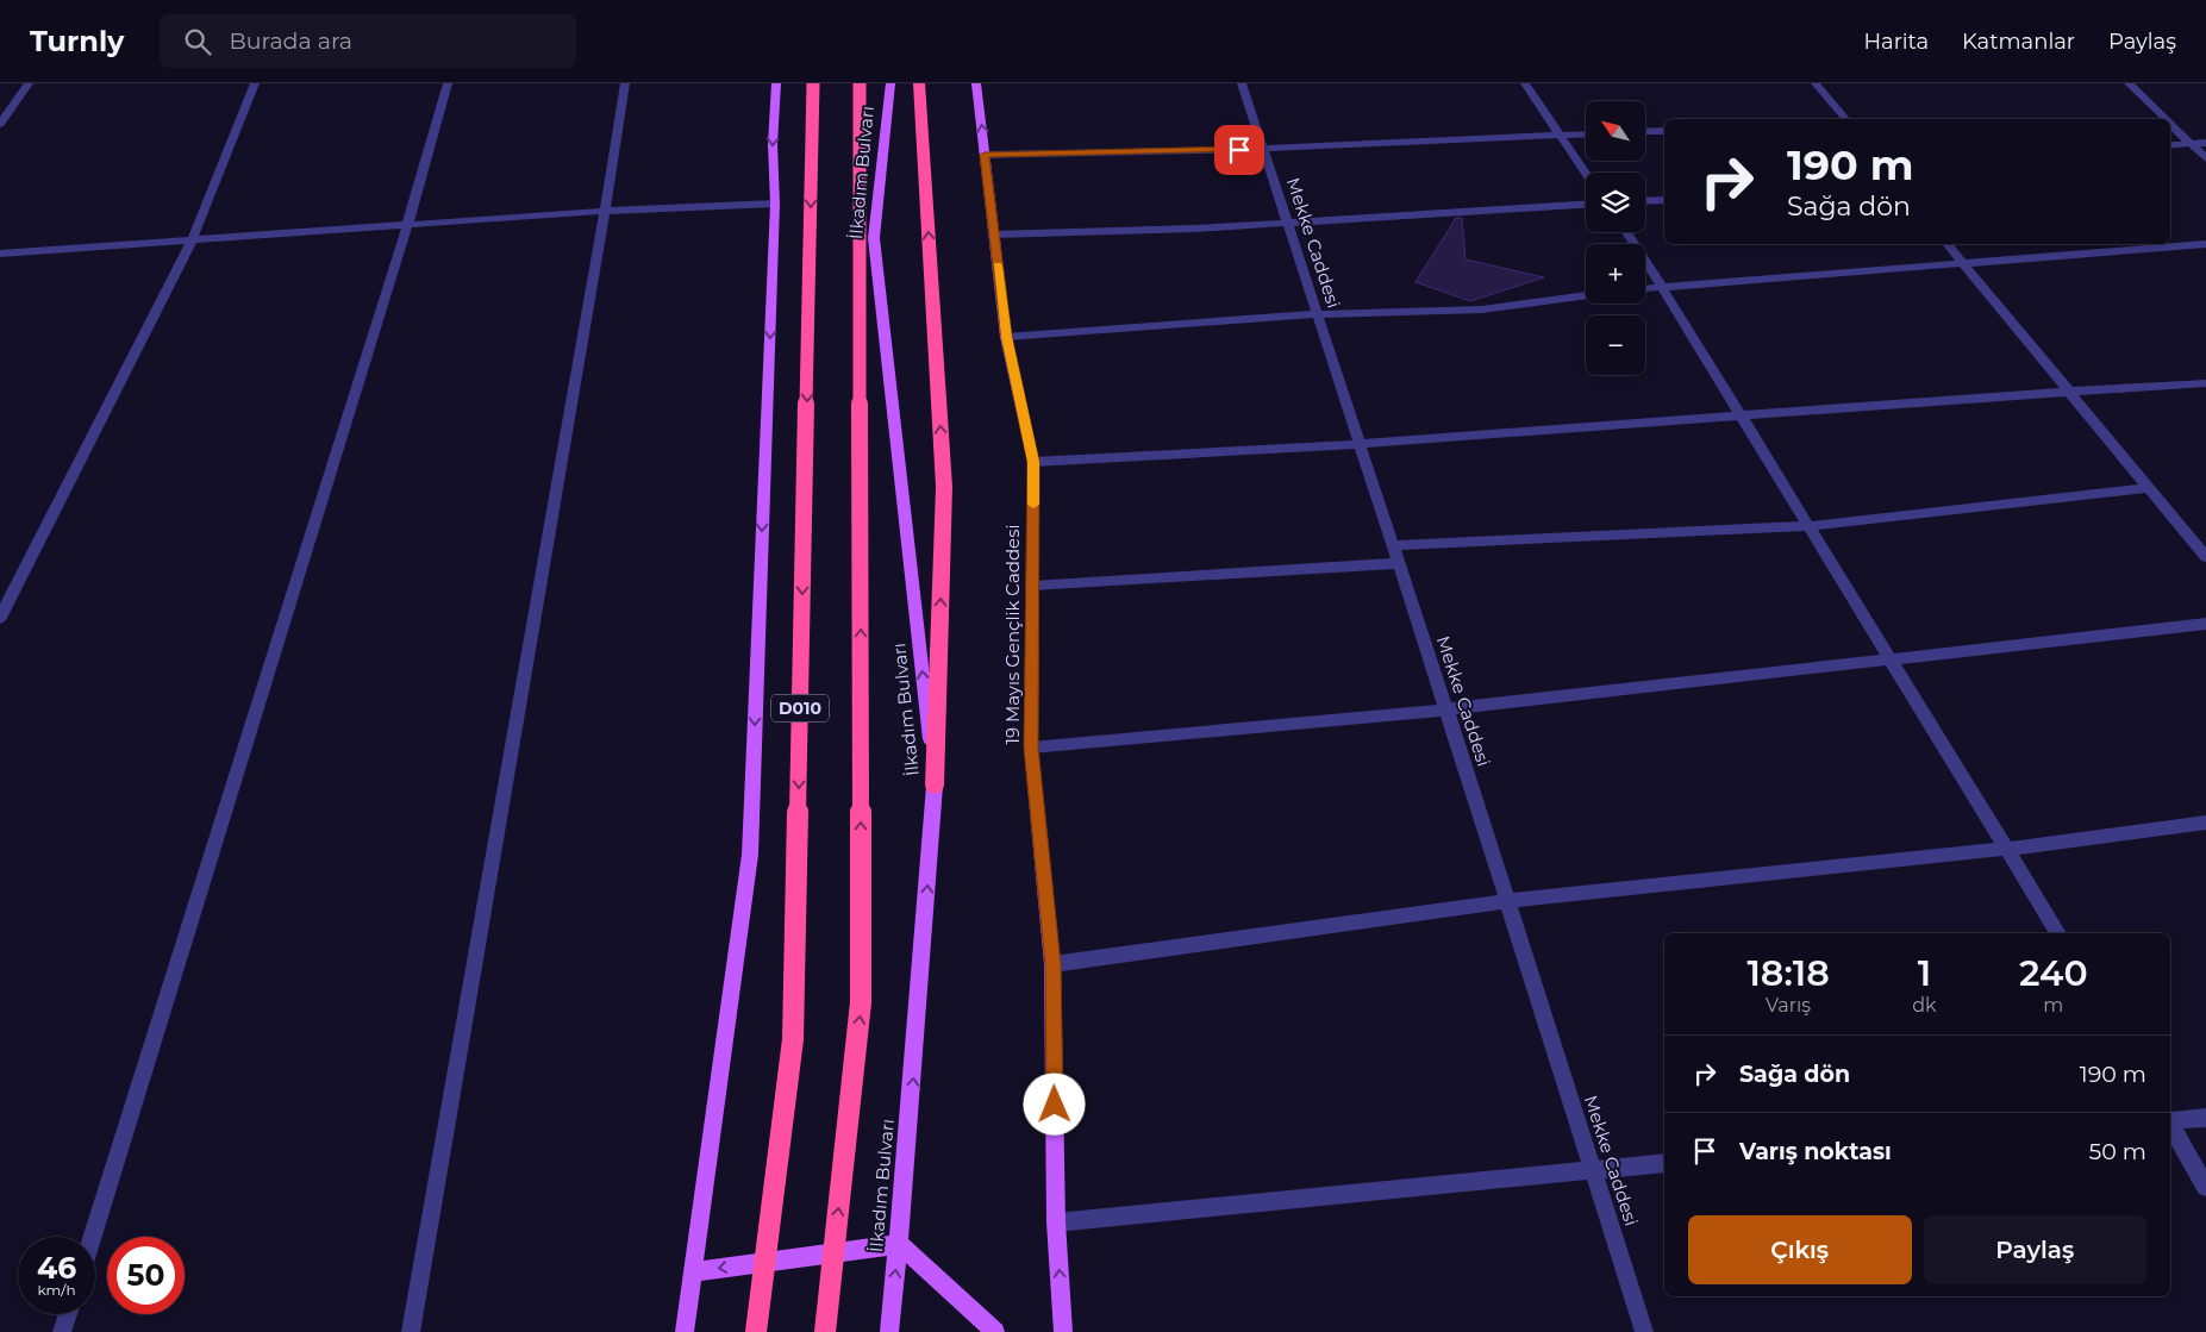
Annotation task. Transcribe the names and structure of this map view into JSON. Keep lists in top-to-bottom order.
{
  "streets": {
    "highway": ["İlkadım Bulvarı", "D010"],
    "main road": ["19 Mayıs Gençlik Caddesi"],
    "street": ["Mekke Caddesi"]
  },
  "north": "top left",
  "page": {
    "header": "Turnly",
    "search": "Burada ara",
    "nav": ["Harita", "Katmanlar", "Paylaş"],
    "map_buttons": ["+", "−"],
    "turn": ["190 m", "Sağa dön"],
    "eta": [
      "18:18",
      "Varış",
      "1",
      "dk",
      "240",
      "m"
    ],
    "list": [
      {
        "name": "Sağa dön",
        "value": "190 m"
      },
      {
        "name": "Varış noktası",
        "value": "50 m"
      }
    ],
    "buttons": ["Çıkış", "Paylaş"],
    "speed": "46 km/h",
    "limit": "50"
  }
}
